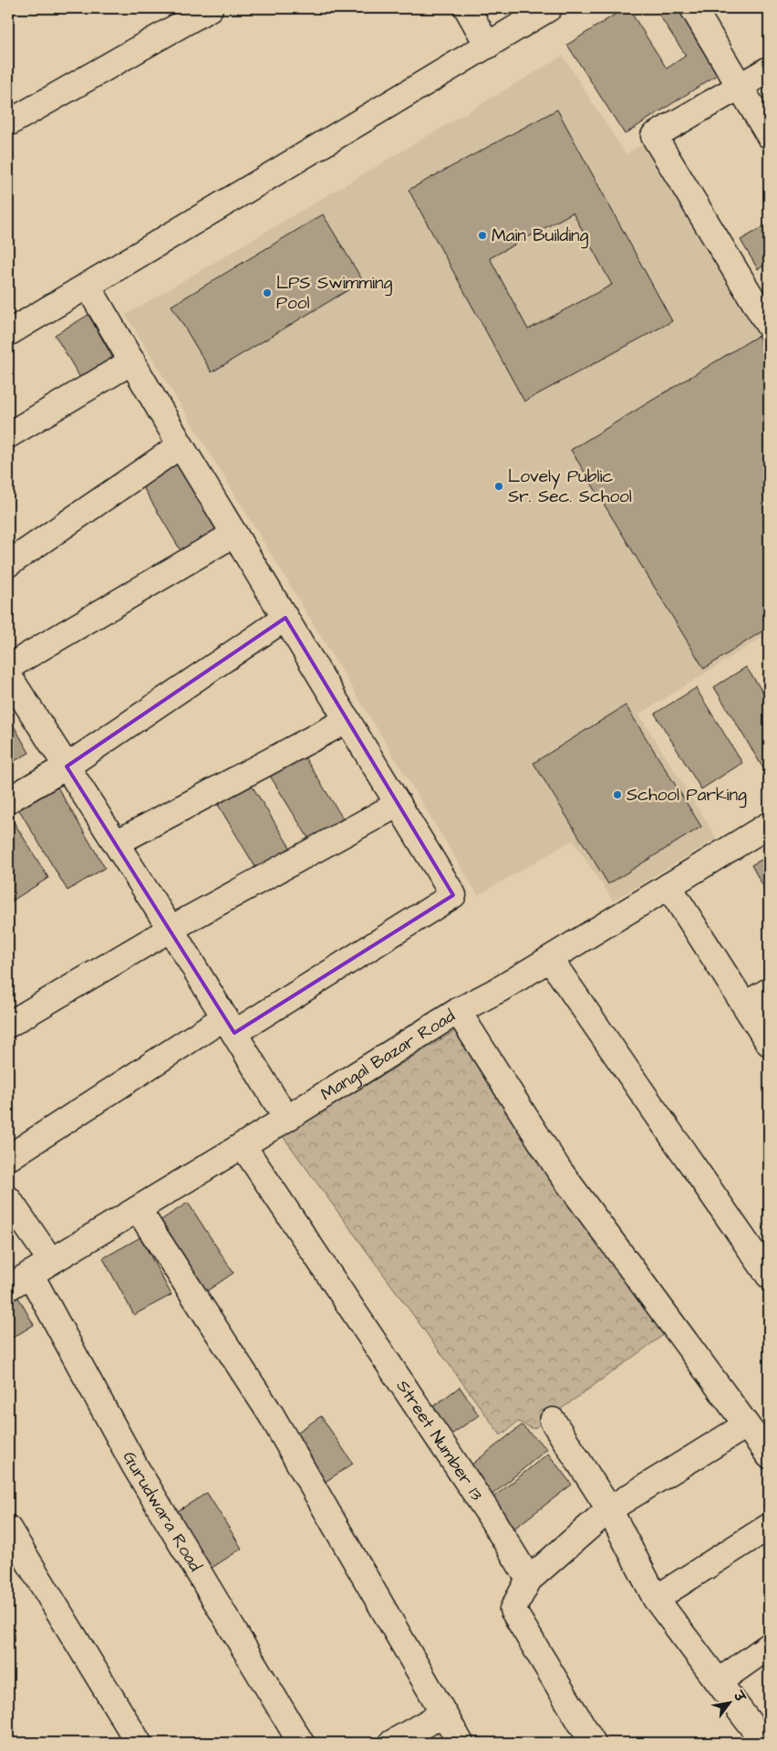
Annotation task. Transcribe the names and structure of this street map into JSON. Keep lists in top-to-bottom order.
{
  "streets": {
    "street": ["Mangal Bazar Road", "Street Number 13", "Gurudwara Road"]
  },
  "crossings": [
    ["Mangal Bazar Road", "Street Number 13"],
    ["Mangal Bazar Road", "Gurudwara Road"]
  ],
  "places": [
    "Main Building",
    "LPS Swimming Pool",
    "Lovely Public Sr. Sec. School",
    "School Parking"
  ],
  "north": "top right"
}
